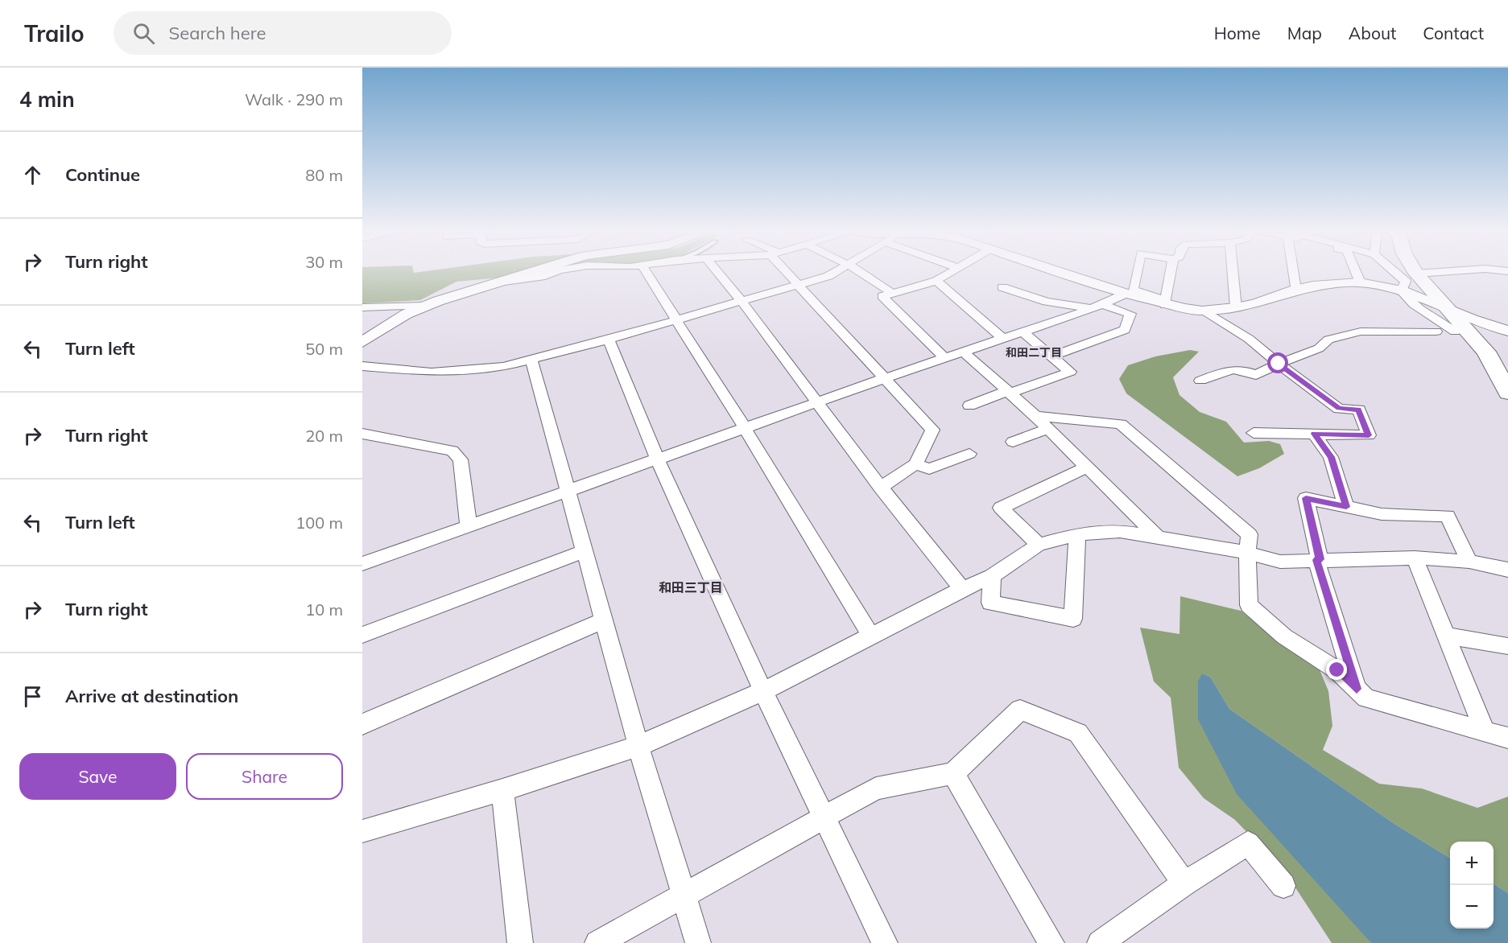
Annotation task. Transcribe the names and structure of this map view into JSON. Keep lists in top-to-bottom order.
{
  "districts": ["和田二丁目", "和田三丁目"],
  "page": {
    "header": "Trailo",
    "search": "Search here",
    "nav": [
      "Home",
      "Map",
      "About",
      "Contact"
    ],
    "heading": ["4 min", "Walk · 290 m"],
    "list": [
      ["Continue", "80 m"],
      ["Turn right", "30 m"],
      ["Turn left", "50 m"],
      ["Turn right", "20 m"],
      ["Turn left", "100 m"],
      ["Turn right", "10 m"],
      "Arrive at destination"
    ],
    "buttons": ["Save", "Share"],
    "map_buttons": ["+", "−"]
  }
}
